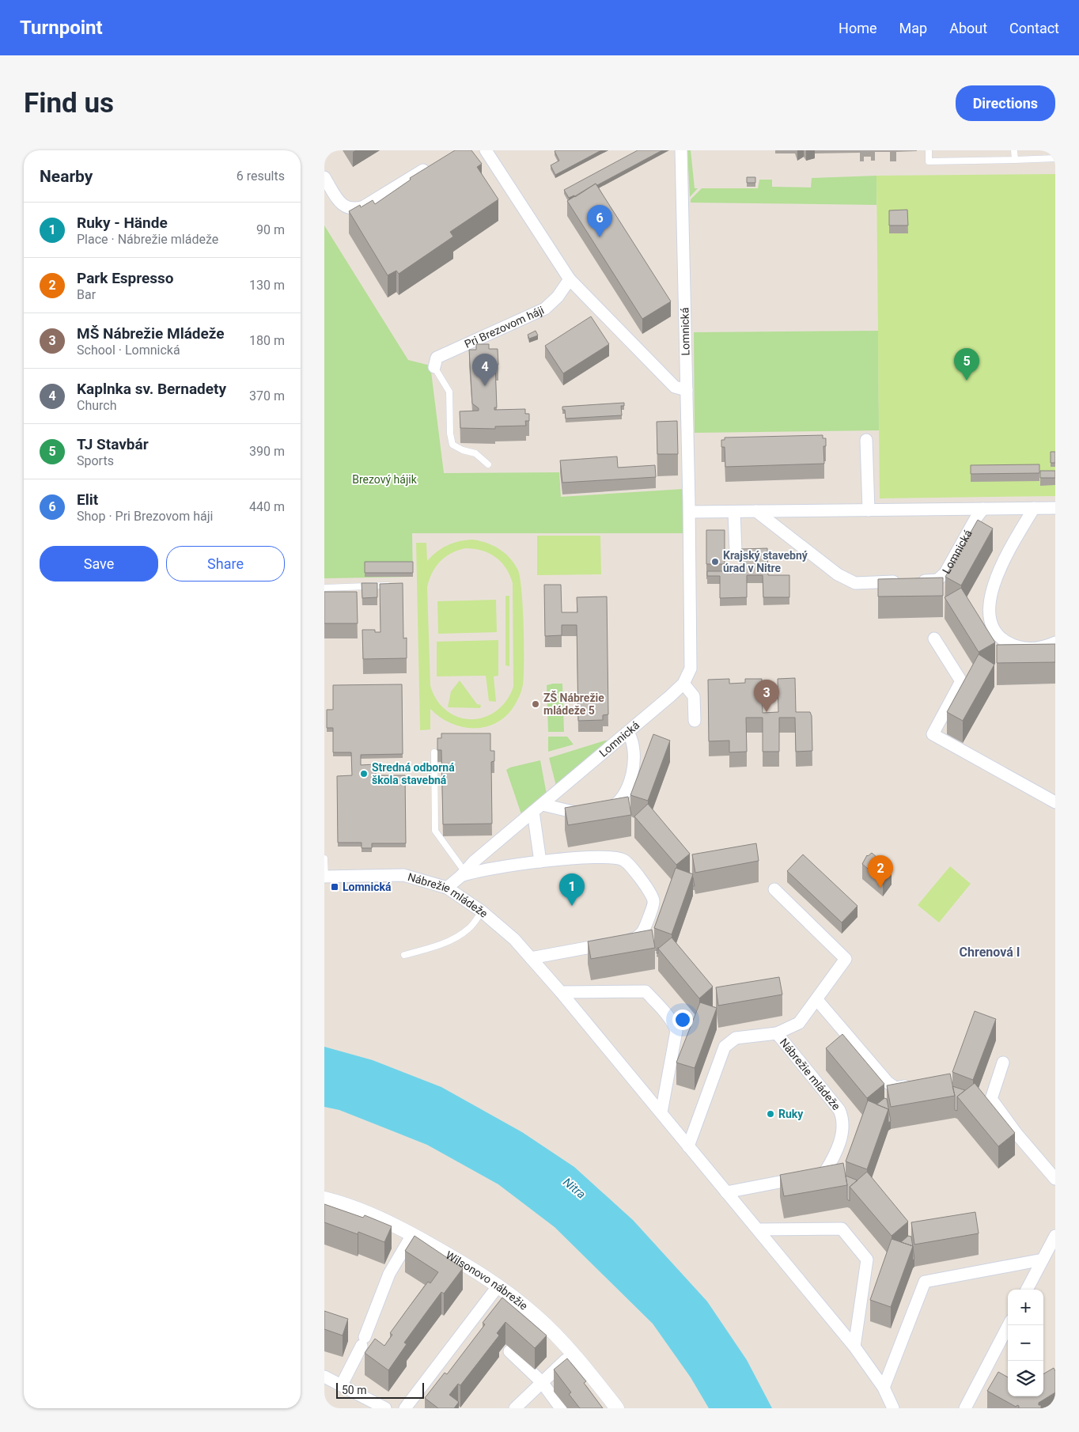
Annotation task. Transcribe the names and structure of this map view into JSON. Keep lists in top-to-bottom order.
{
  "streets": {
    "street": [
      "Pri Brezovom háji",
      "Lomnická",
      "Nábrežie mládeže",
      "Wilsonovo nábrežie"
    ]
  },
  "crossings": [
    ["Lomnická", "Nábrežie mládeže"]
  ],
  "districts": ["Chrenová I"],
  "water": ["Nitra"],
  "parks": ["Brezový hájik"],
  "places": {
    "other": [
      "Krajský stavebný úrad v Nitre",
      "ZŠ Nábrežie mládeže 5",
      "Stredná odborná škola stavebná",
      "Ruky"
    ],
    "transit": ["Lomnická"]
  },
  "scale_bar": "50 m",
  "page": {
    "header": "Turnpoint",
    "nav": [
      "Home",
      "Map",
      "About",
      "Contact"
    ],
    "buttons": [
      "Directions",
      ["Save", "Share"]
    ],
    "title": "Find us",
    "heading": ["Nearby", "6 results"],
    "list": [
      {
        "mark": "1",
        "name": "Ruky - Hände",
        "note": "Place · Nábrežie mládeže",
        "value": "90 m"
      },
      {
        "mark": "2",
        "name": "Park Espresso",
        "note": "Bar",
        "value": "130 m"
      },
      {
        "mark": "3",
        "name": "MŠ Nábrežie Mládeže",
        "note": "School · Lomnická",
        "value": "180 m"
      },
      {
        "mark": "4",
        "name": "Kaplnka sv. Bernadety",
        "note": "Church",
        "value": "370 m"
      },
      {
        "mark": "5",
        "name": "TJ Stavbár",
        "note": "Sports",
        "value": "390 m"
      },
      {
        "mark": "6",
        "name": "Elit",
        "note": "Shop · Pri Brezovom háji",
        "value": "440 m"
      }
    ],
    "pins": [
      "6",
      "5",
      "4",
      "3",
      "2",
      "1"
    ],
    "map_buttons": ["+", "−"],
    "scale": "50 m"
  }
}
